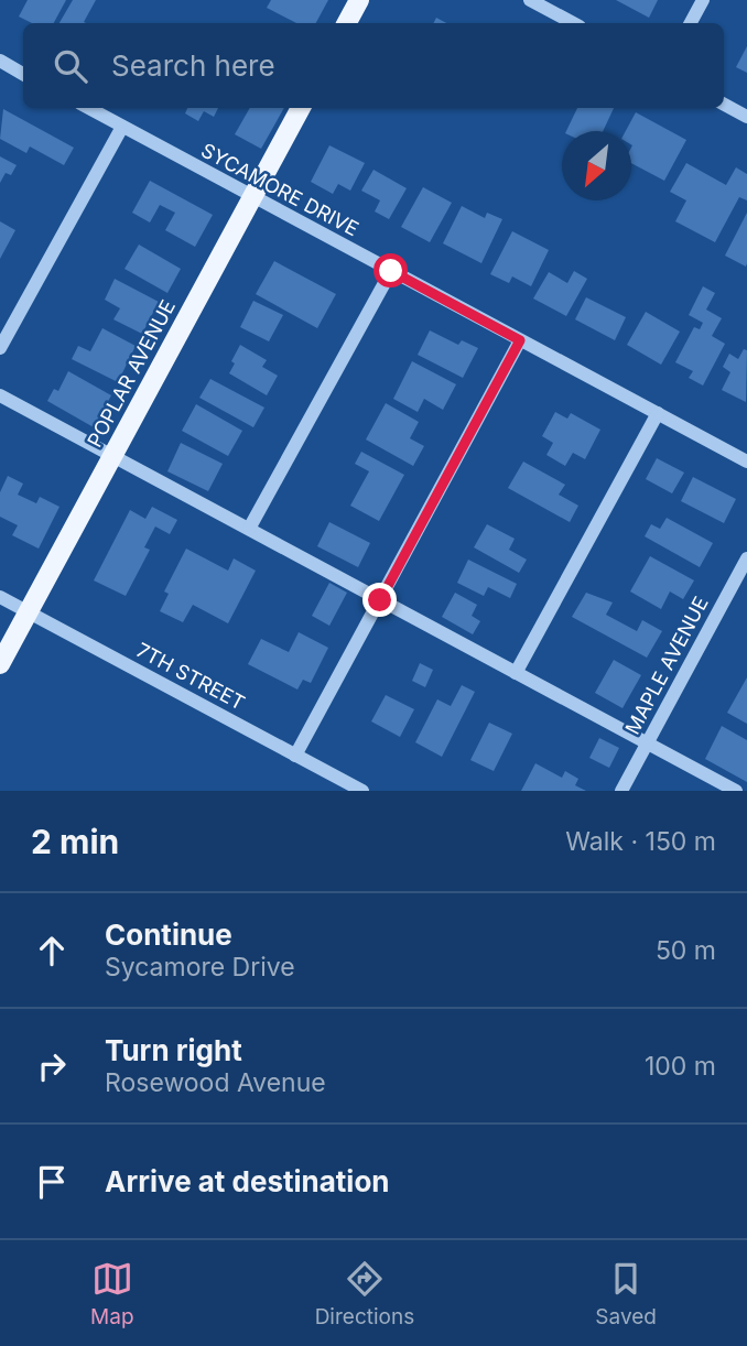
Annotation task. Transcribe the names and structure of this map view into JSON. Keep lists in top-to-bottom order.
{
  "streets": {
    "main road": ["POPLAR AVENUE"],
    "street": ["SYCAMORE DRIVE", "MAPLE AVENUE", "7TH STREET"]
  },
  "crossings": [
    ["SYCAMORE DRIVE", "POPLAR AVENUE"],
    ["POPLAR AVENUE", "7TH STREET"]
  ],
  "north": "bottom left",
  "page": {
    "search": "Search here",
    "heading": ["2 min", "Walk · 150 m"],
    "list": [
      ["Continue", "Sycamore Drive", "50 m"],
      ["Turn right", "Rosewood Avenue", "100 m"],
      "Arrive at destination"
    ],
    "nav": ["Map", "Directions", "Saved"]
  }
}
